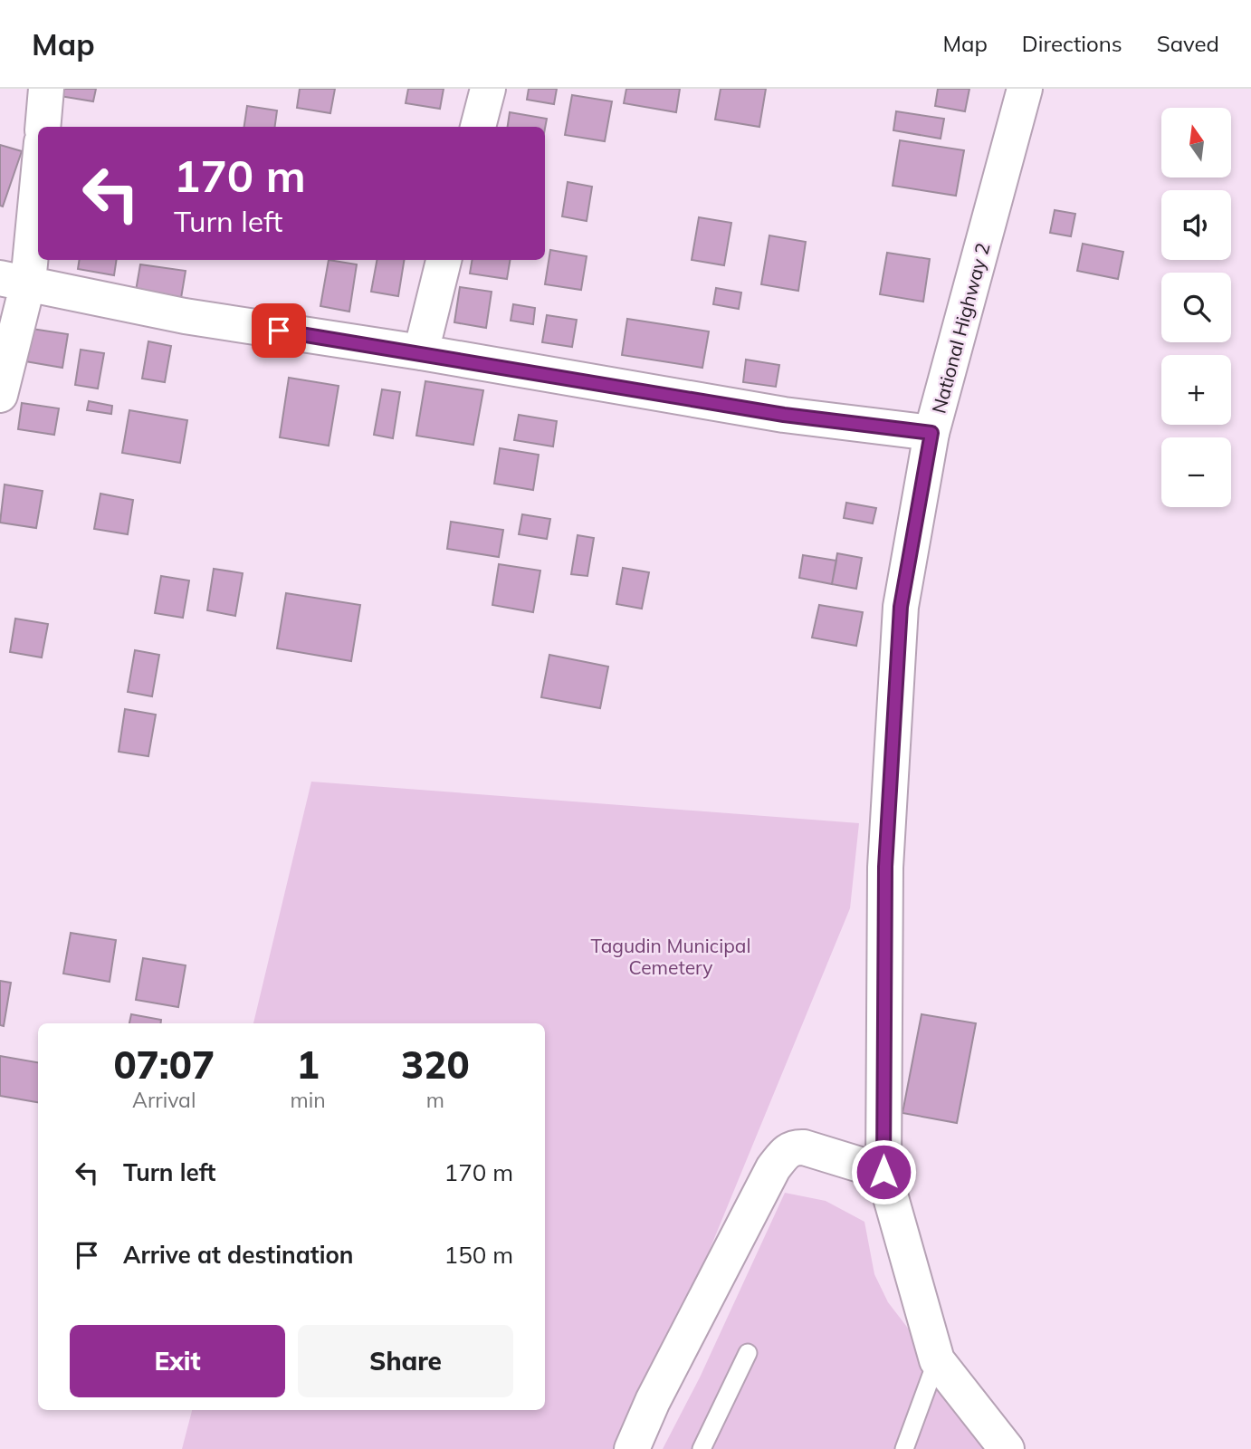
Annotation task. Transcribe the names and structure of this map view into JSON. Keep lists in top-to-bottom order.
{
  "streets": {
    "main road": ["National Highway 2"]
  },
  "parks": ["Tagudin Municipal Cemetery"],
  "north": "top",
  "page": {
    "header": "Map",
    "nav": ["Map", "Directions", "Saved"],
    "map_buttons": ["+", "−"],
    "turn": ["170 m", "Turn left"],
    "eta": [
      "07:07",
      "Arrival",
      "1",
      "min",
      "320",
      "m"
    ],
    "list": [
      {
        "name": "Turn left",
        "value": "170 m"
      },
      {
        "name": "Arrive at destination",
        "value": "150 m"
      }
    ],
    "buttons": ["Exit", "Share"]
  }
}
